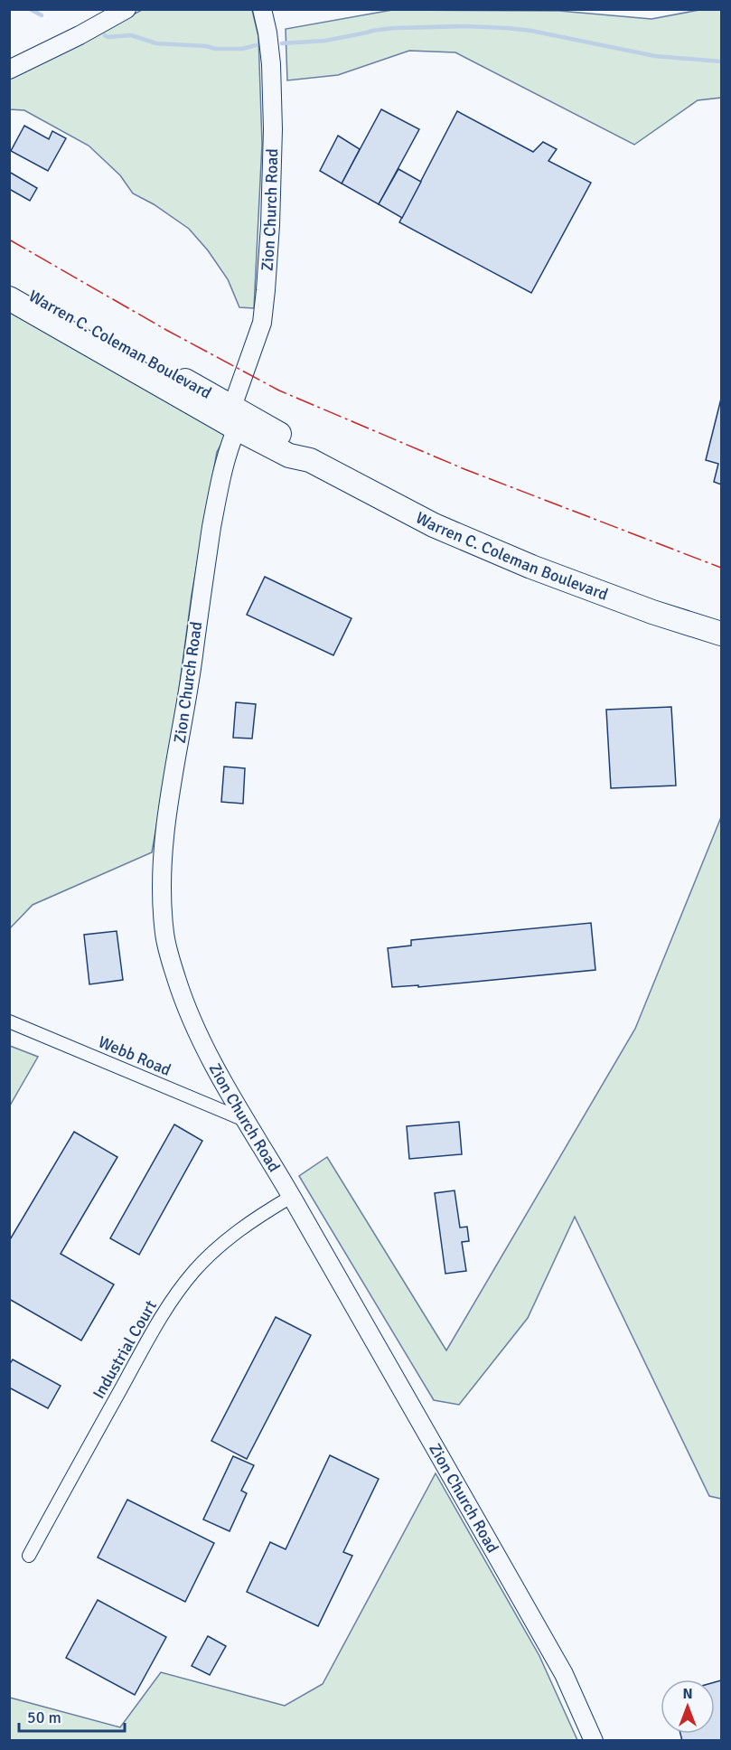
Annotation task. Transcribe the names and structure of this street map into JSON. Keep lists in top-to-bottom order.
{
  "streets": {
    "highway": ["Warren C. Coleman Boulevard"],
    "street": ["Zion Church Road", "Webb Road", "Industrial Court"]
  },
  "crossings": [
    ["Zion Church Road", "Warren C. Coleman Boulevard"],
    ["Zion Church Road", "Webb Road"],
    ["Zion Church Road", "Industrial Court"]
  ],
  "scale_bar": "50 m",
  "north": "top"
}
